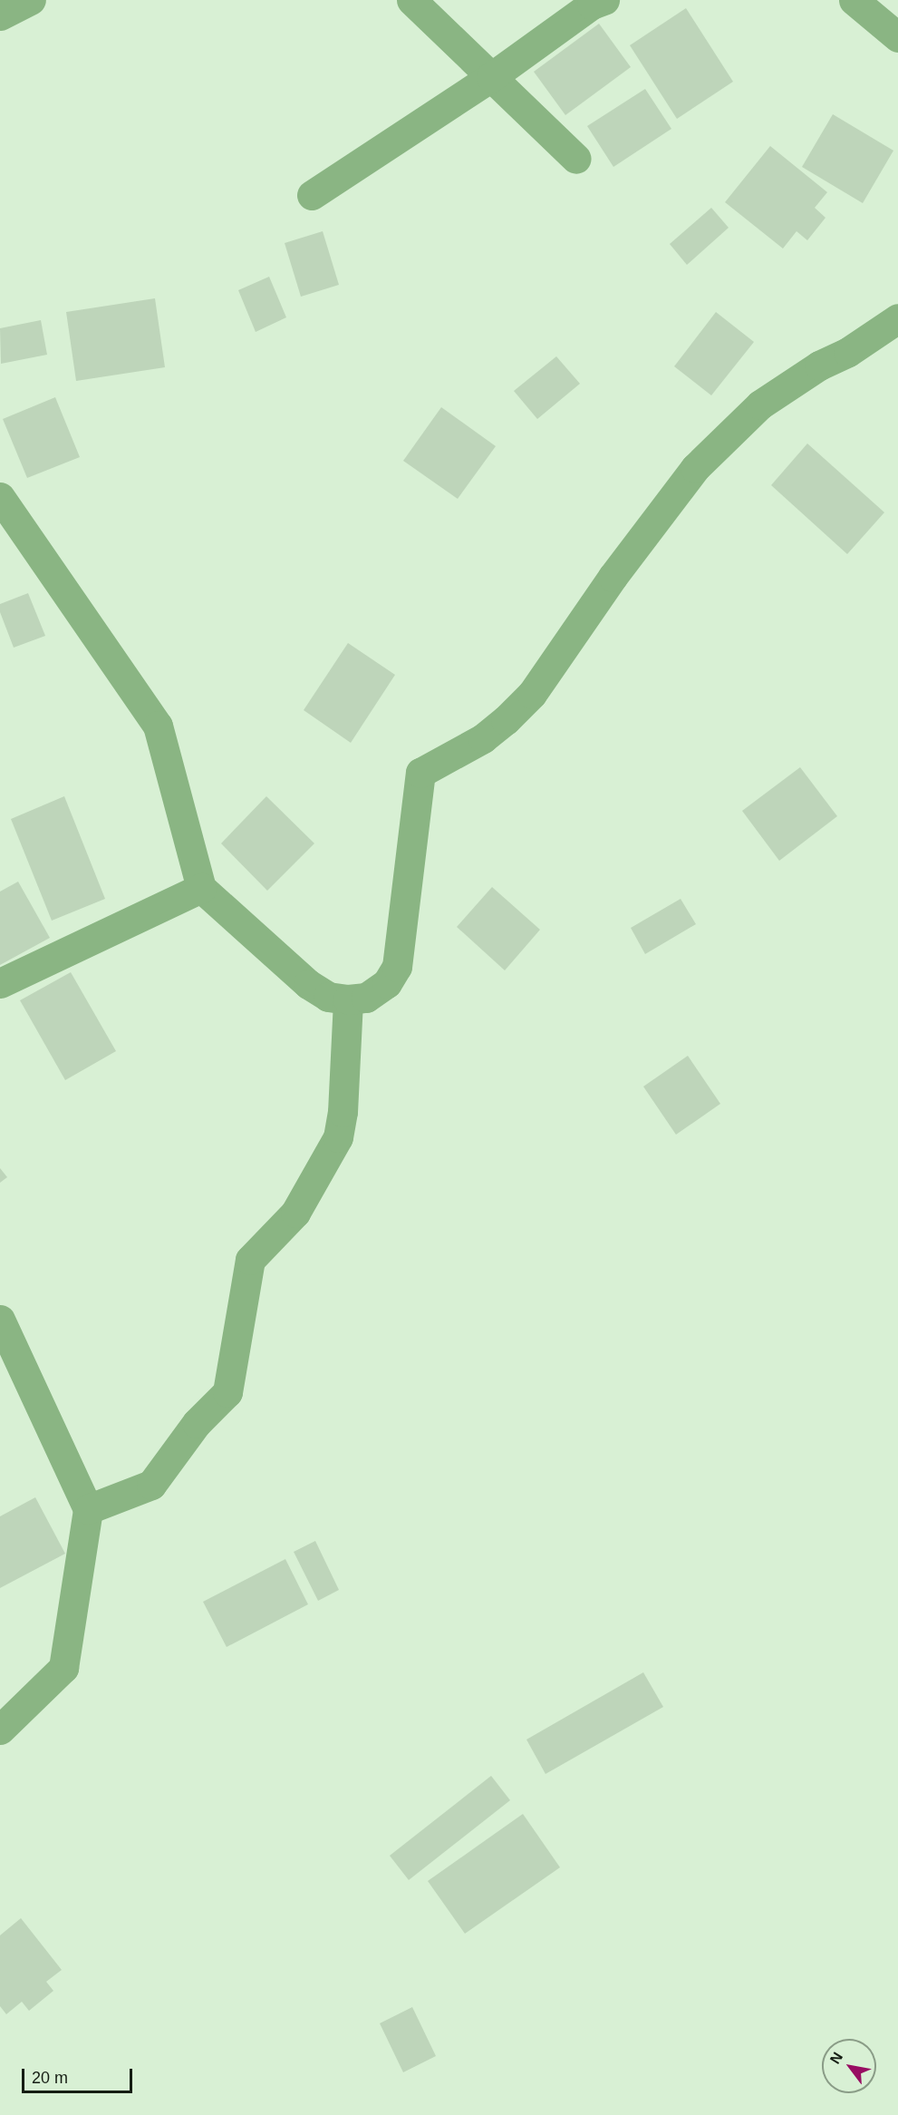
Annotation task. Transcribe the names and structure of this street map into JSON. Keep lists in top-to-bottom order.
{
  "scale_bar": "20 m",
  "north": "top left"
}
